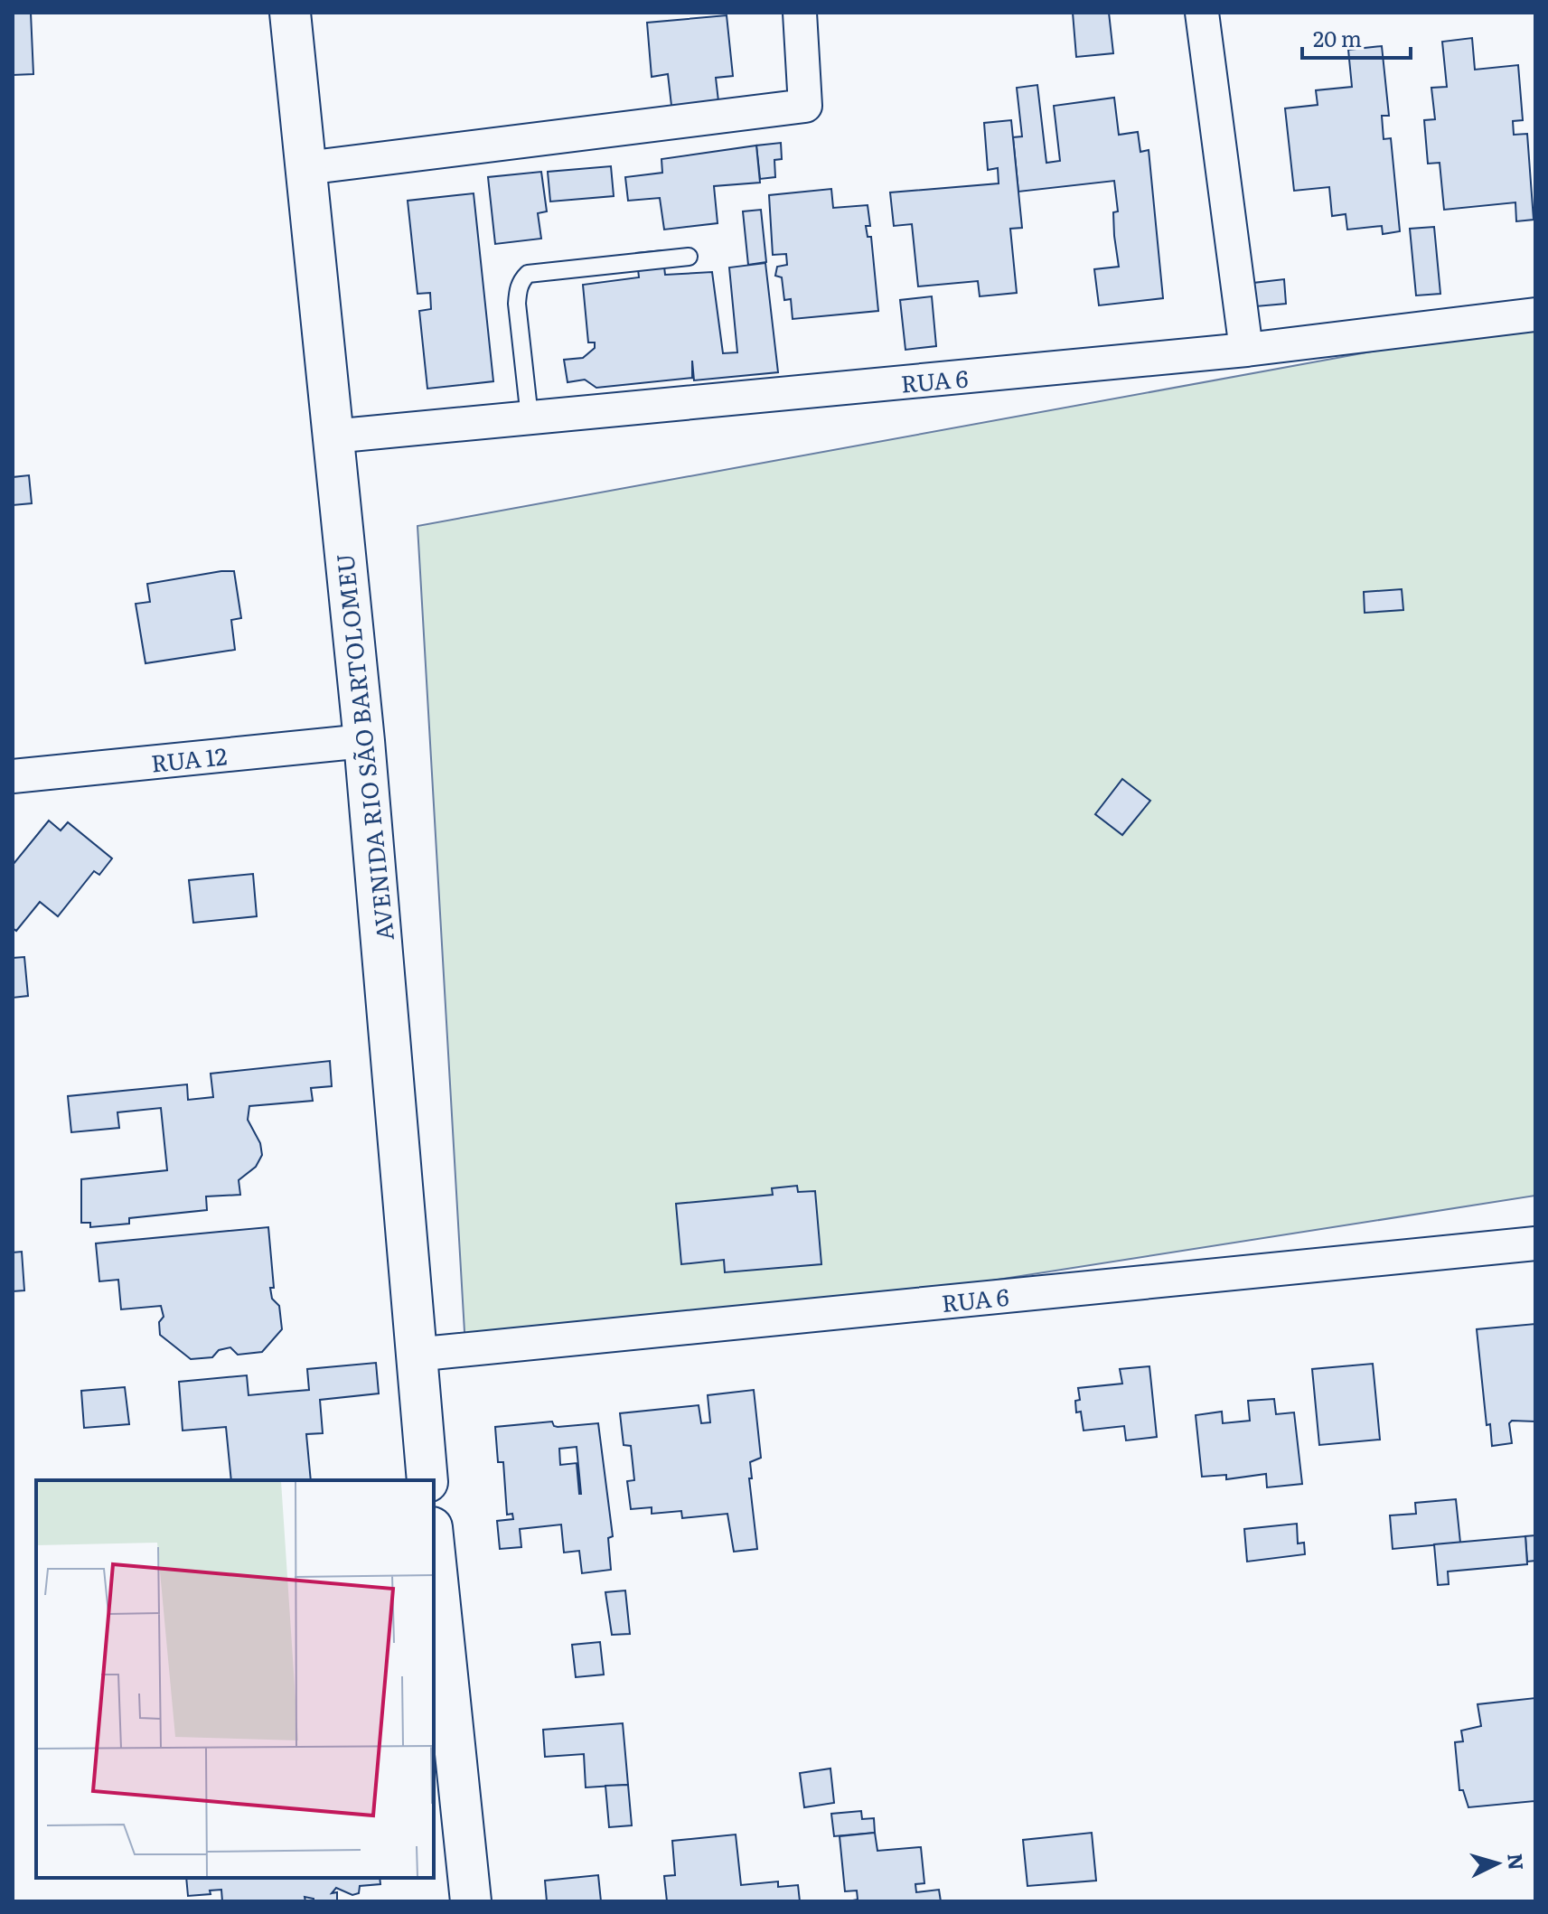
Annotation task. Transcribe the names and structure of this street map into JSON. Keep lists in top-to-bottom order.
{
  "streets": {
    "street": ["RUA 6", "AVENIDA RIO SÃO BARTOLOMEU", "RUA 12"]
  },
  "crossings": [
    ["RUA 6", "AVENIDA RIO SÃO BARTOLOMEU"],
    ["AVENIDA RIO SÃO BARTOLOMEU", "RUA 12"]
  ],
  "scale_bar": "20 m",
  "north": "right"
}
